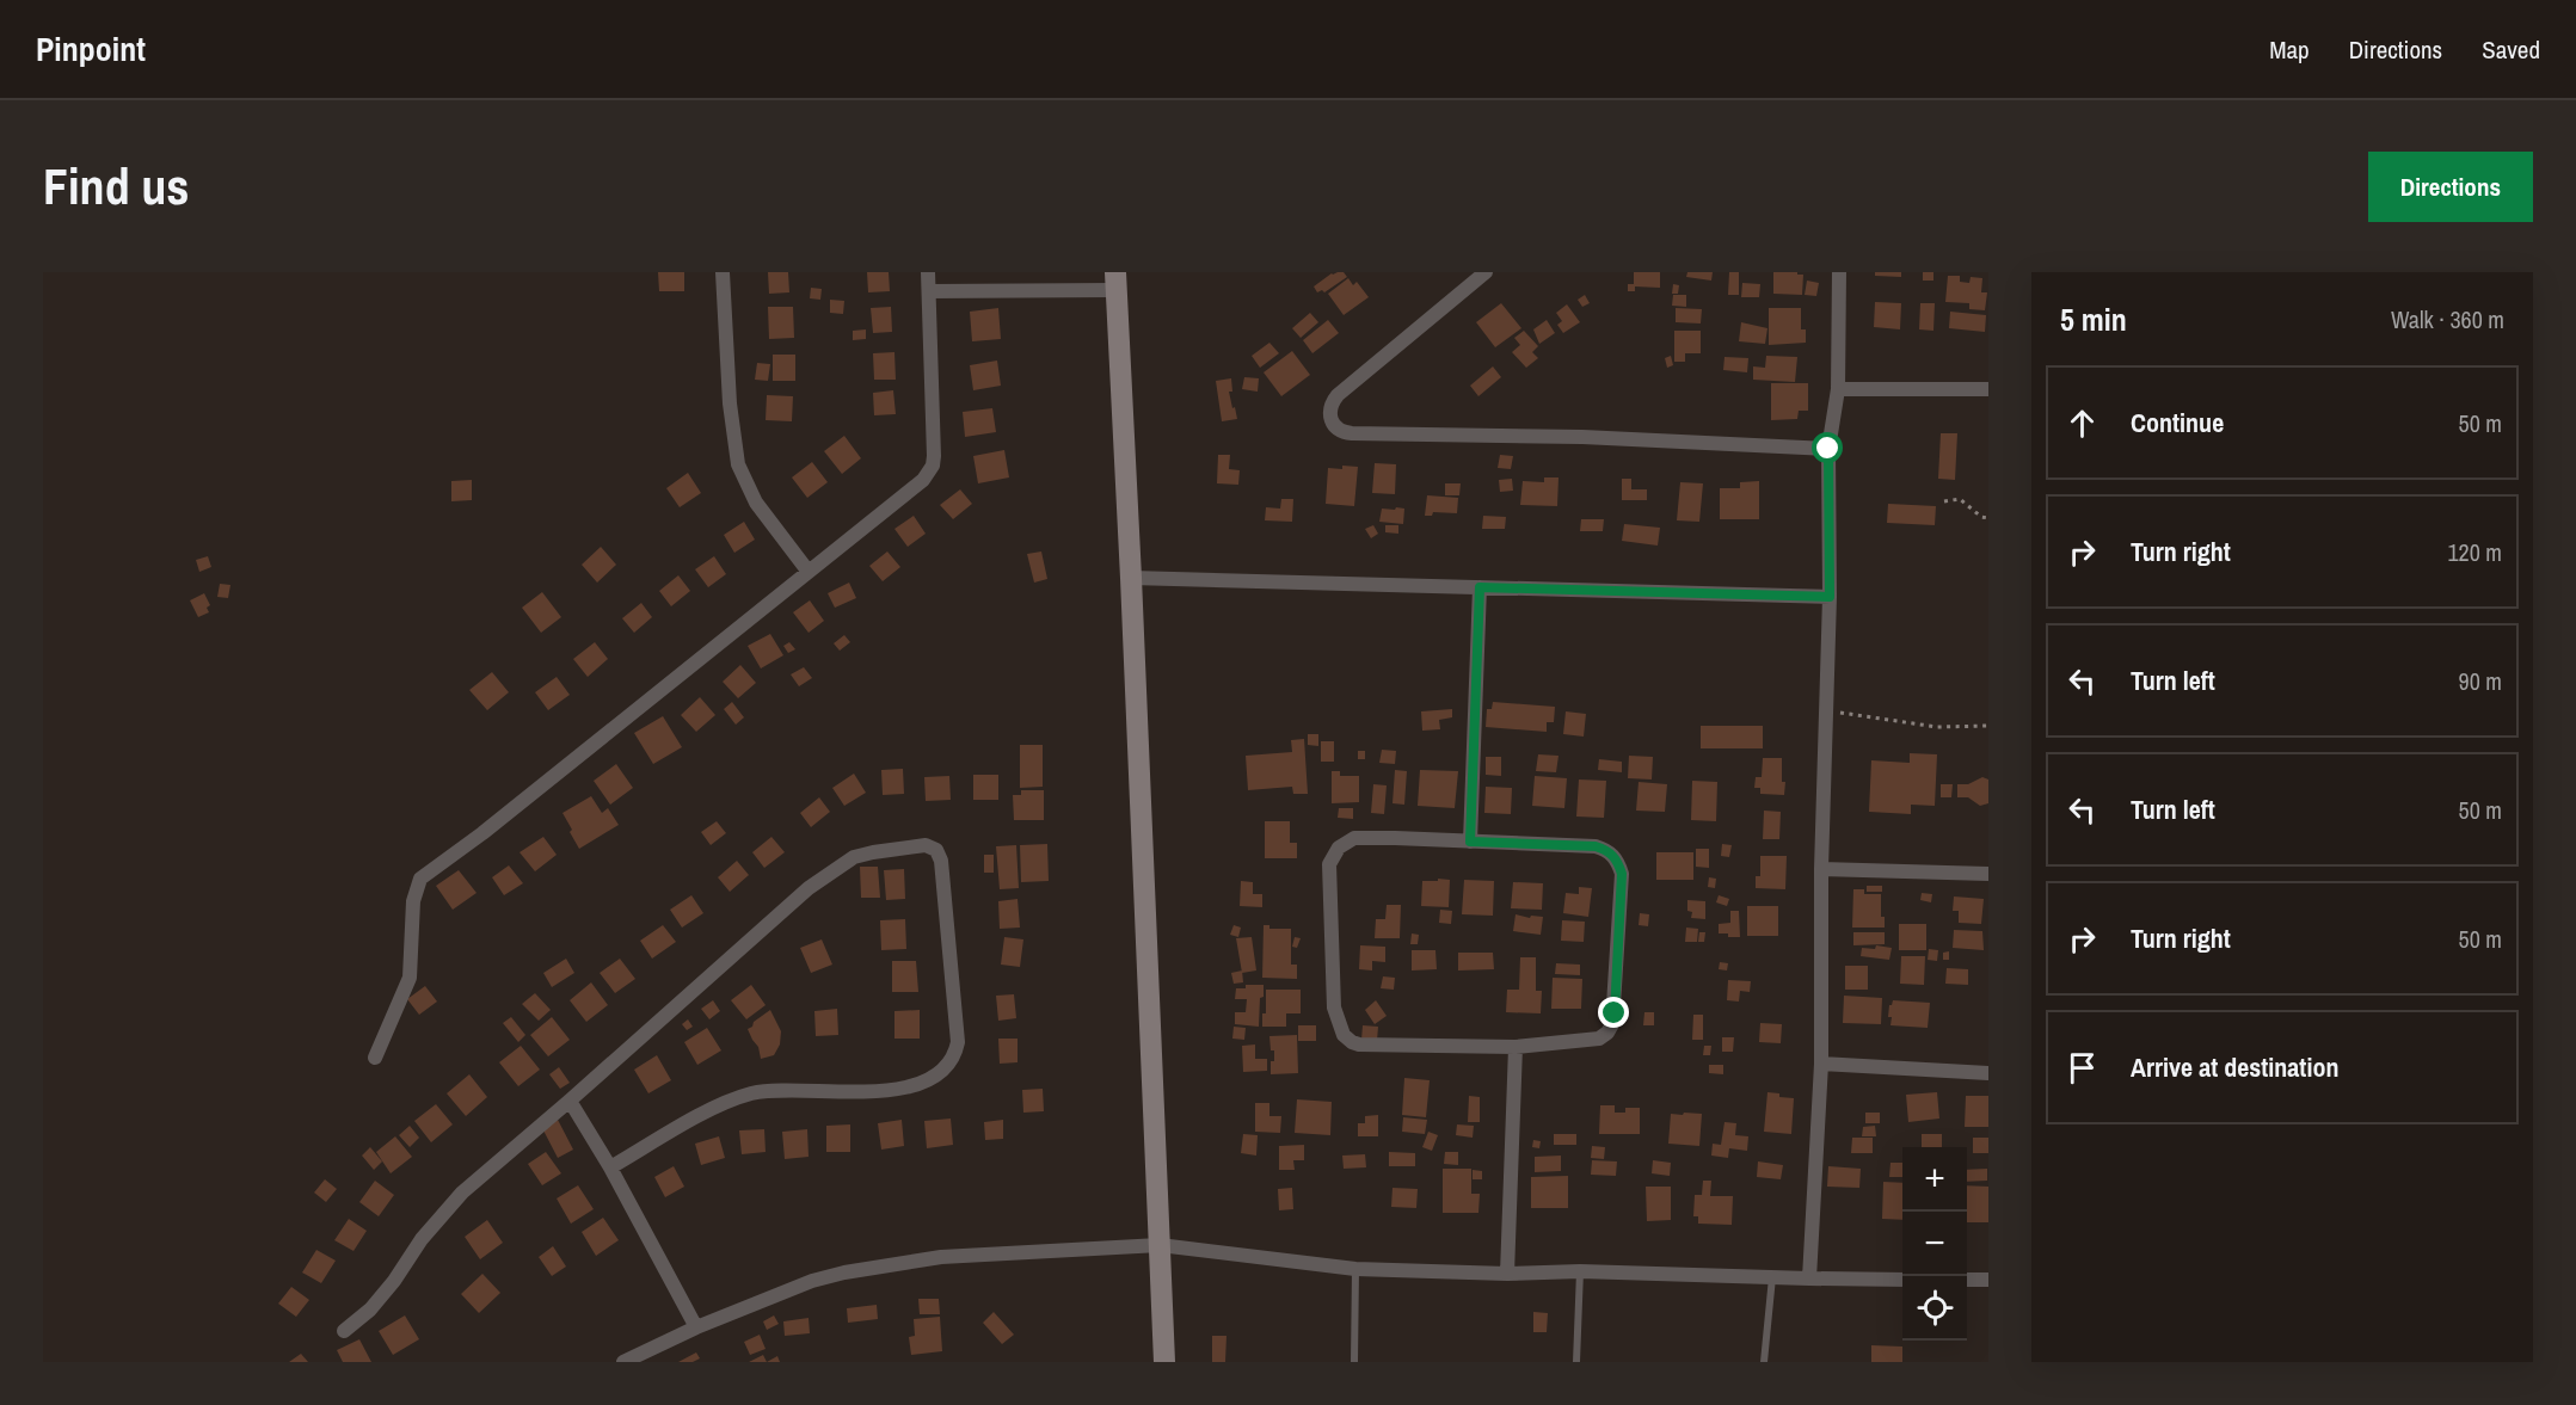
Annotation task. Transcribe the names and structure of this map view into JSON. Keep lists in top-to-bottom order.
{
  "page": {
    "header": "Pinpoint",
    "nav": ["Map", "Directions", "Saved"],
    "buttons": "Directions",
    "title": "Find us",
    "heading": ["5 min", "Walk · 360 m"],
    "list": [
      ["Continue", "50 m"],
      ["Turn right", "120 m"],
      ["Turn left", "90 m"],
      ["Turn left", "50 m"],
      ["Turn right", "50 m"],
      "Arrive at destination"
    ],
    "map_buttons": ["+", "−"]
  }
}
